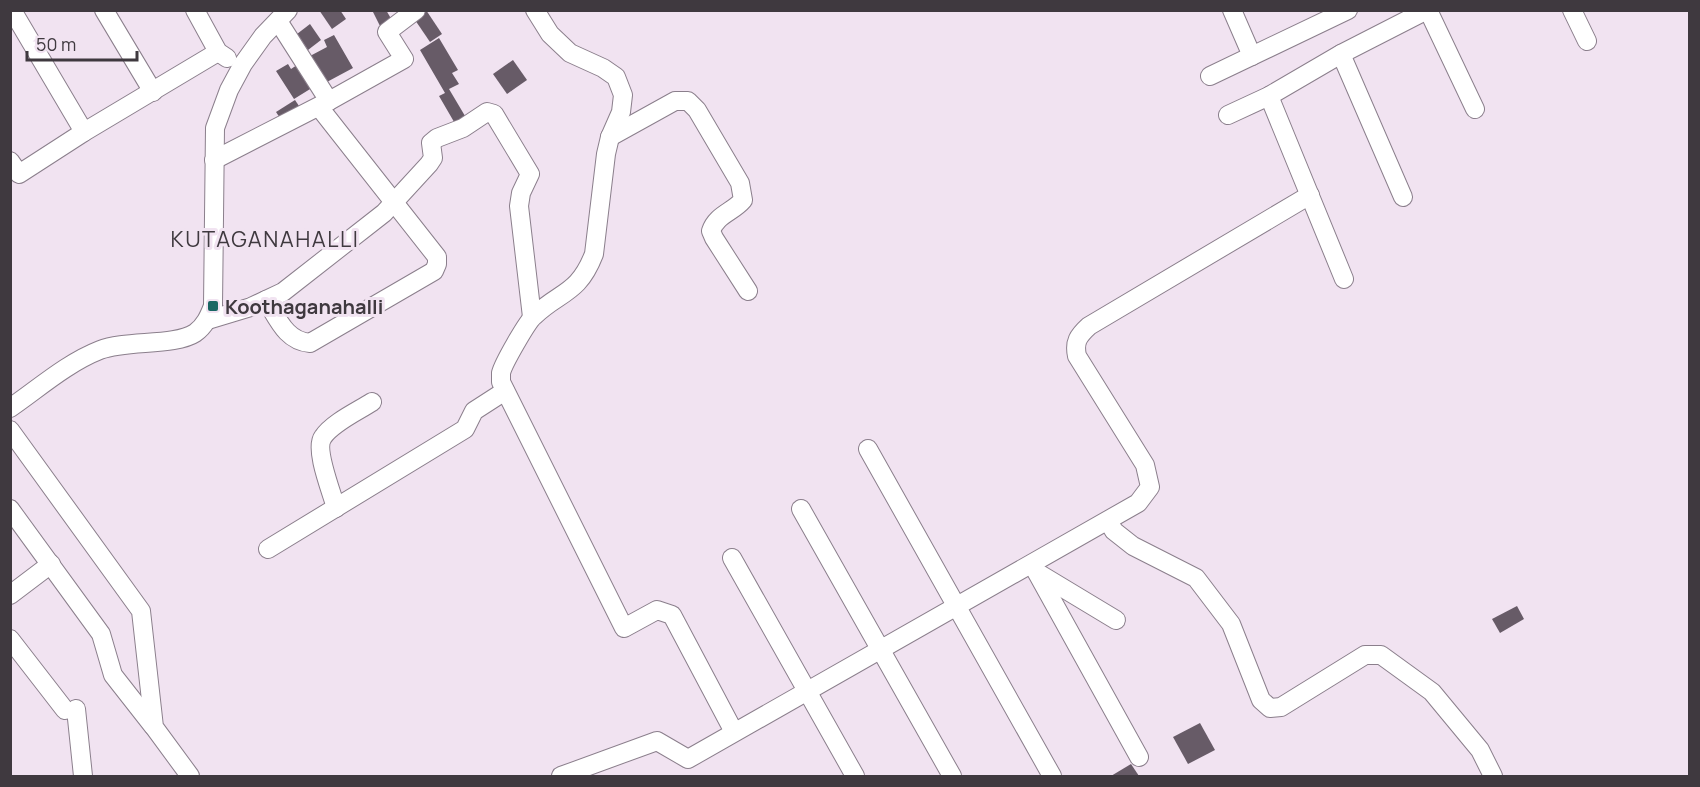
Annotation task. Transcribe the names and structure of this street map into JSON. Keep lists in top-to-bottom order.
{
  "districts": ["KUTAGANAHALLI"],
  "places": {
    "transit": ["Koothaganahalli"]
  },
  "scale_bar": "50 m"
}
